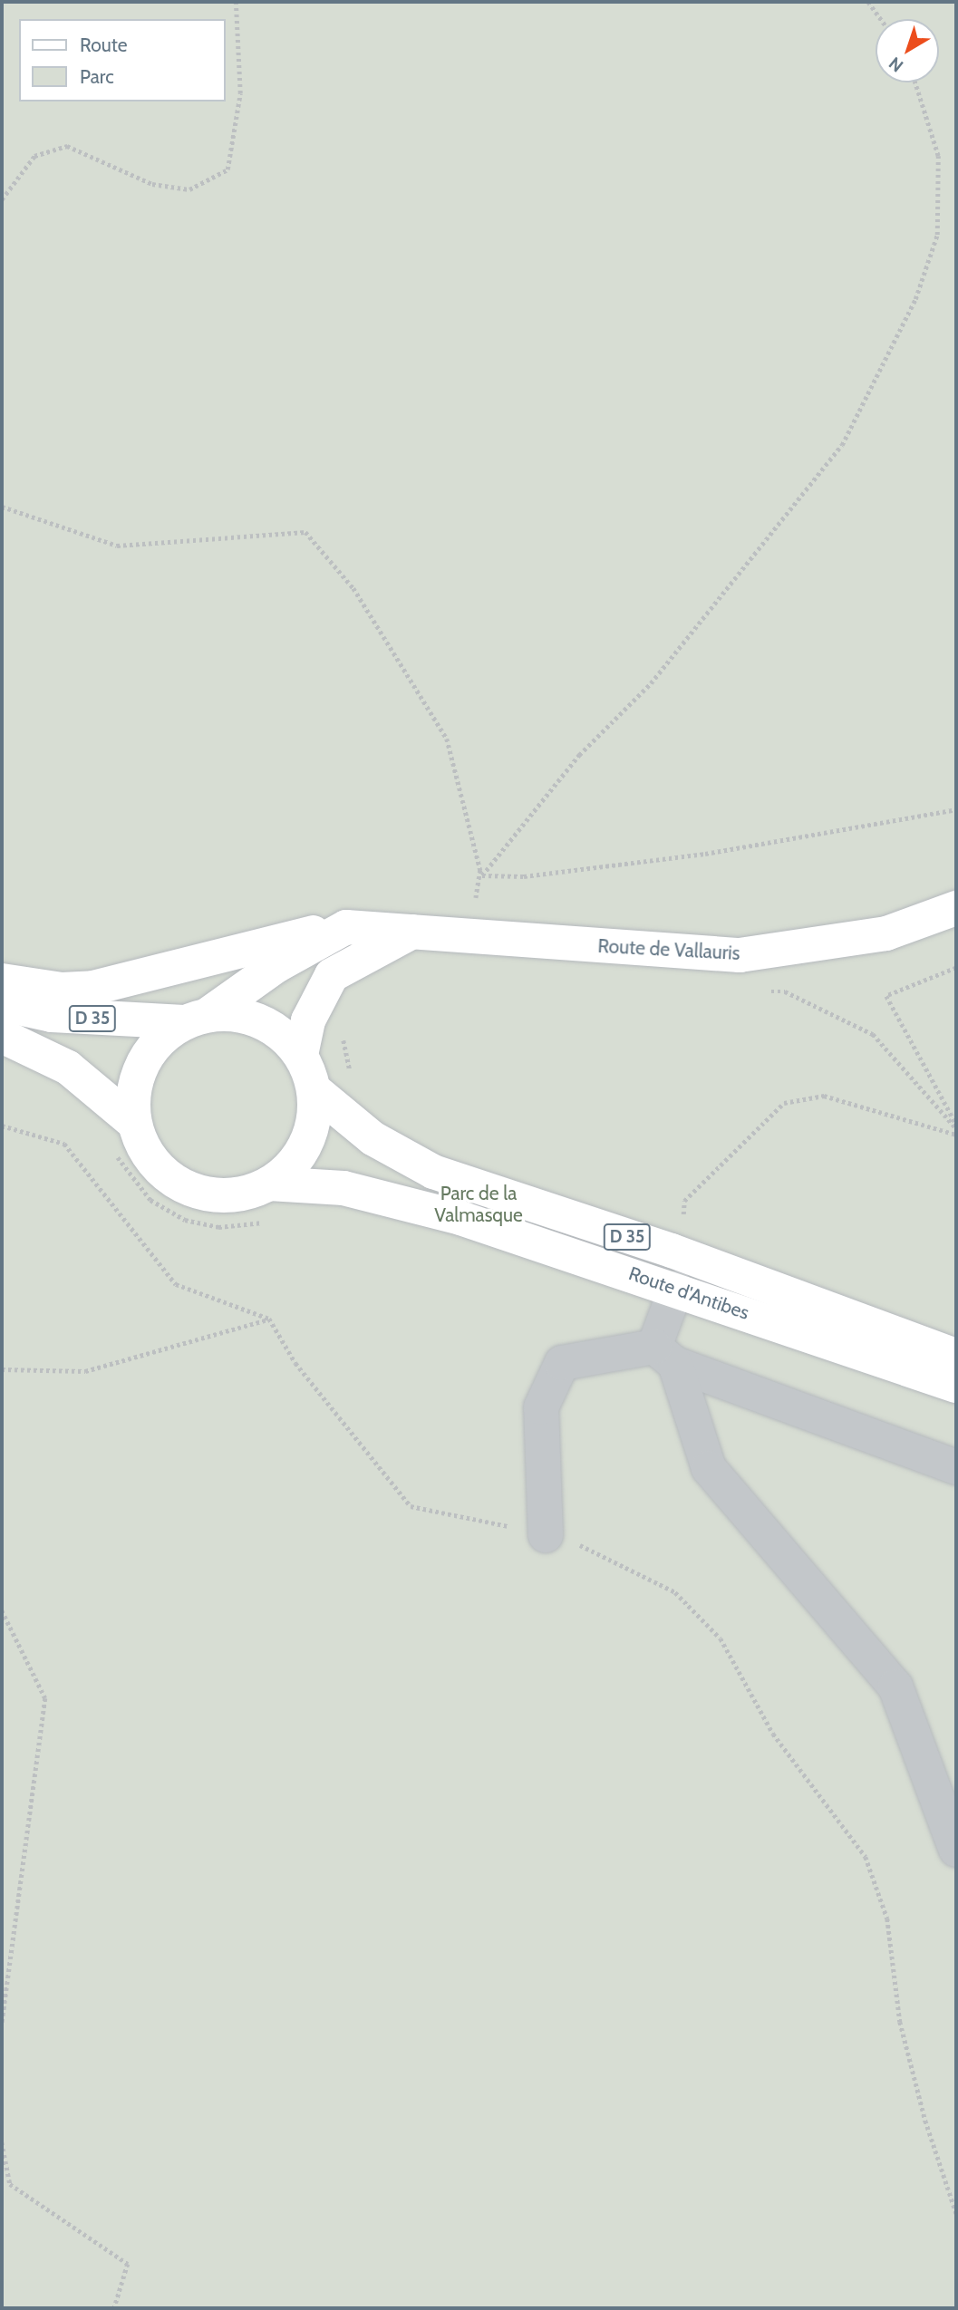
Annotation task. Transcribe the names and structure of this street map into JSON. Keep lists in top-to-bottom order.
{
  "streets": {
    "main road": ["Route de Vallauris", "D 35", "Route d'Antibes"]
  },
  "crossings": [
    ["D 35", "Route d'Antibes"]
  ],
  "parks": ["Parc de la Valmasque"],
  "legend": ["Route", "Parc"],
  "north": "bottom left"
}
